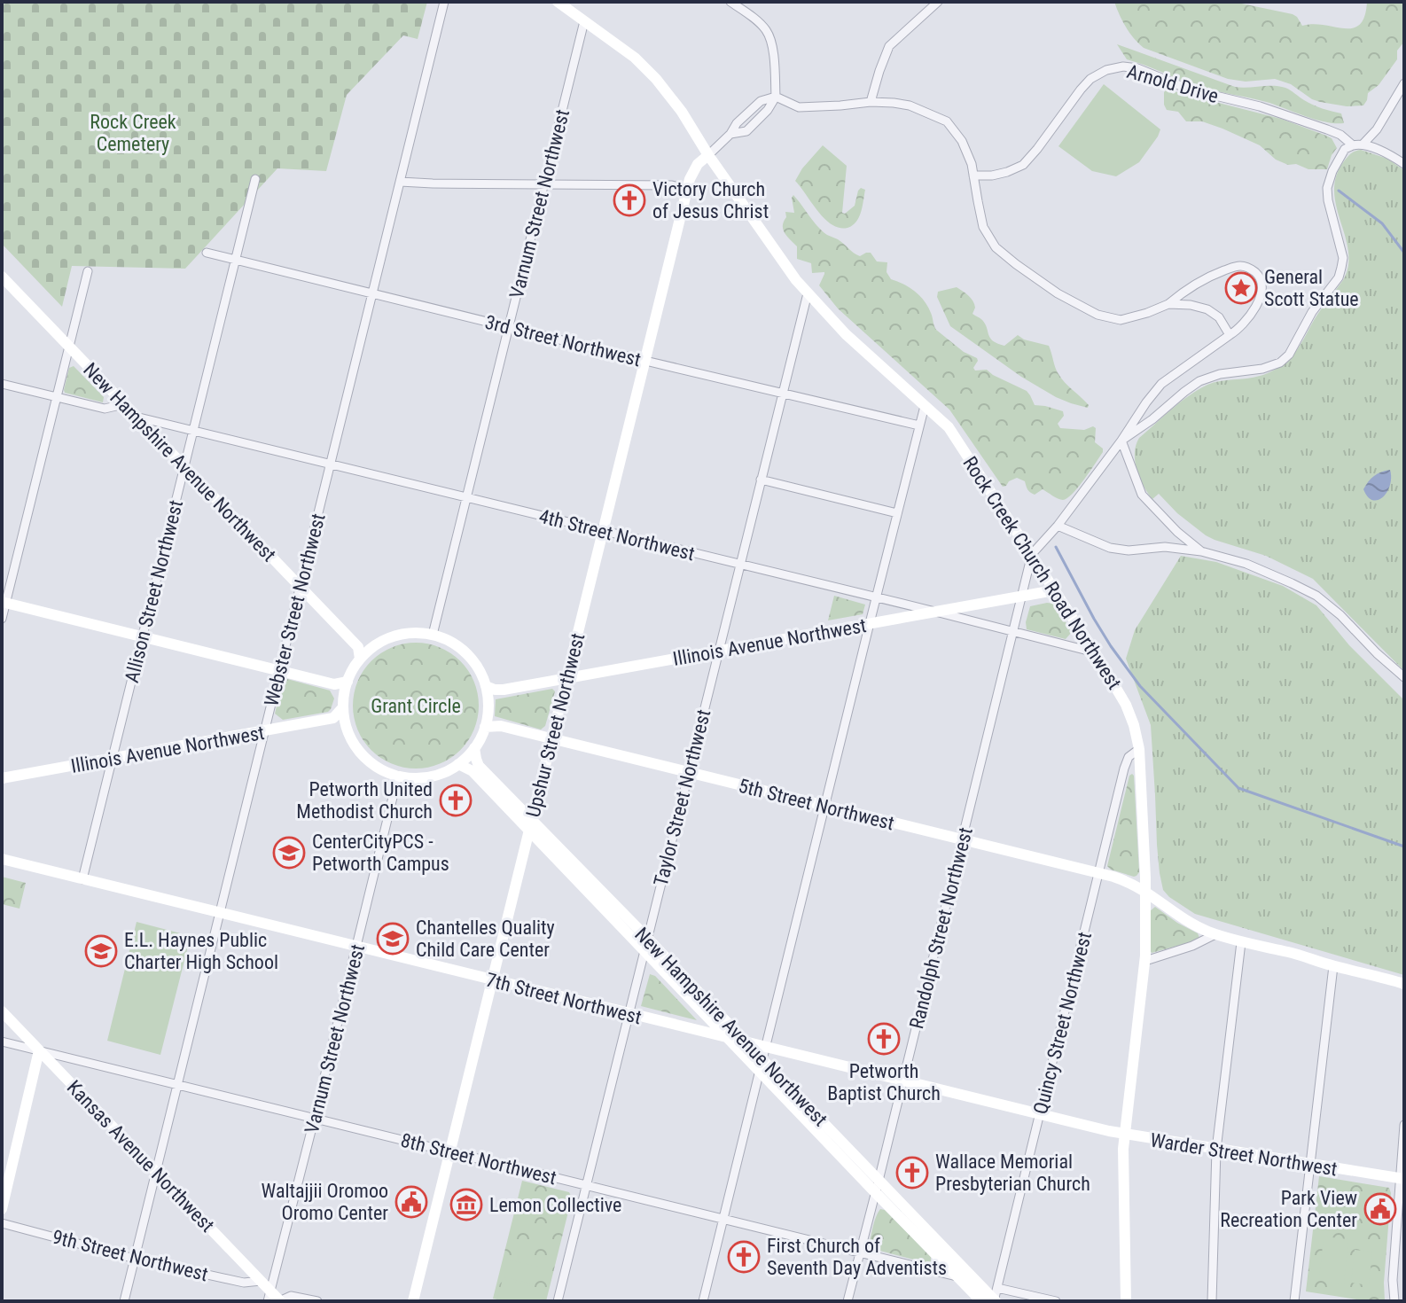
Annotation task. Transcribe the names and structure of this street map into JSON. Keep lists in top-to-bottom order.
{
  "streets": {
    "street": [
      "Arnold Drive",
      "Varnum Street Northwest",
      "3rd Street Northwest",
      "New Hampshire Avenue Northwest",
      "4th Street Northwest",
      "Rock Creek Church Road Northwest",
      "Allison Street Northwest",
      "Webster Street Northwest",
      "Illinois Avenue Northwest",
      "Upshur Street Northwest",
      "Taylor Street Northwest",
      "5th Street Northwest",
      "Randolph Street Northwest",
      "7th Street Northwest",
      "Quincy Street Northwest",
      "Warder Street Northwest",
      "Kansas Avenue Northwest",
      "8th Street Northwest",
      "9th Street Northwest"
    ]
  },
  "crossings": [
    ["Varnum Street Northwest", "3rd Street Northwest"],
    ["Varnum Street Northwest", "New Hampshire Avenue Northwest"],
    ["Varnum Street Northwest", "4th Street Northwest"],
    ["Varnum Street Northwest", "Rock Creek Church Road Northwest"],
    ["Varnum Street Northwest", "Illinois Avenue Northwest"],
    ["Varnum Street Northwest", "5th Street Northwest"],
    ["Varnum Street Northwest", "7th Street Northwest"],
    ["Varnum Street Northwest", "Kansas Avenue Northwest"],
    ["Varnum Street Northwest", "8th Street Northwest"],
    ["3rd Street Northwest", "Allison Street Northwest"],
    ["3rd Street Northwest", "Webster Street Northwest"],
    ["3rd Street Northwest", "Upshur Street Northwest"],
    ["3rd Street Northwest", "Taylor Street Northwest"],
    ["New Hampshire Avenue Northwest", "4th Street Northwest"],
    ["New Hampshire Avenue Northwest", "Allison Street Northwest"],
    ["New Hampshire Avenue Northwest", "Webster Street Northwest"],
    ["New Hampshire Avenue Northwest", "Illinois Avenue Northwest"],
    ["New Hampshire Avenue Northwest", "Upshur Street Northwest"],
    ["New Hampshire Avenue Northwest", "Taylor Street Northwest"],
    ["New Hampshire Avenue Northwest", "5th Street Northwest"],
    ["New Hampshire Avenue Northwest", "Randolph Street Northwest"],
    ["New Hampshire Avenue Northwest", "7th Street Northwest"],
    ["New Hampshire Avenue Northwest", "Quincy Street Northwest"],
    ["New Hampshire Avenue Northwest", "8th Street Northwest"],
    ["4th Street Northwest", "Rock Creek Church Road Northwest"],
    ["4th Street Northwest", "Allison Street Northwest"],
    ["4th Street Northwest", "Webster Street Northwest"],
    ["4th Street Northwest", "Illinois Avenue Northwest"],
    ["4th Street Northwest", "Upshur Street Northwest"],
    ["4th Street Northwest", "Taylor Street Northwest"],
    ["4th Street Northwest", "Randolph Street Northwest"],
    ["Rock Creek Church Road Northwest", "Illinois Avenue Northwest"],
    ["Rock Creek Church Road Northwest", "Upshur Street Northwest"],
    ["Rock Creek Church Road Northwest", "Taylor Street Northwest"],
    ["Rock Creek Church Road Northwest", "5th Street Northwest"],
    ["Rock Creek Church Road Northwest", "Randolph Street Northwest"],
    ["Rock Creek Church Road Northwest", "7th Street Northwest"],
    ["Rock Creek Church Road Northwest", "Quincy Street Northwest"],
    ["Rock Creek Church Road Northwest", "Warder Street Northwest"],
    ["Allison Street Northwest", "Illinois Avenue Northwest"],
    ["Allison Street Northwest", "7th Street Northwest"],
    ["Webster Street Northwest", "Illinois Avenue Northwest"],
    ["Webster Street Northwest", "7th Street Northwest"],
    ["Webster Street Northwest", "Kansas Avenue Northwest"],
    ["Webster Street Northwest", "8th Street Northwest"],
    ["Webster Street Northwest", "9th Street Northwest"],
    ["Illinois Avenue Northwest", "Upshur Street Northwest"],
    ["Illinois Avenue Northwest", "Taylor Street Northwest"],
    ["Illinois Avenue Northwest", "5th Street Northwest"],
    ["Illinois Avenue Northwest", "Randolph Street Northwest"],
    ["Upshur Street Northwest", "5th Street Northwest"],
    ["Upshur Street Northwest", "7th Street Northwest"],
    ["Upshur Street Northwest", "8th Street Northwest"],
    ["Taylor Street Northwest", "5th Street Northwest"],
    ["Taylor Street Northwest", "7th Street Northwest"],
    ["Taylor Street Northwest", "8th Street Northwest"],
    ["5th Street Northwest", "Randolph Street Northwest"],
    ["5th Street Northwest", "Quincy Street Northwest"],
    ["Randolph Street Northwest", "7th Street Northwest"],
    ["Randolph Street Northwest", "8th Street Northwest"],
    ["7th Street Northwest", "Quincy Street Northwest"],
    ["7th Street Northwest", "Warder Street Northwest"],
    ["Kansas Avenue Northwest", "8th Street Northwest"],
    ["Kansas Avenue Northwest", "9th Street Northwest"]
  ],
  "parks": ["Rock Creek Cemetery", "Grant Circle"],
  "places": {
    "church": [
      "Victory Church of Jesus Christ",
      "Petworth United Methodist Church",
      "Petworth Baptist Church",
      "Wallace Memorial Presbyterian Church",
      "First Church of Seventh Day Adventists"
    ],
    "place": ["General Scott Statue"],
    "school or university": ["CenterCityPCS - Petworth Campus", "Chantelles Quality Child Care Center", "E.L. Haynes Public Charter High School"],
    "public building": ["Waltajjii Oromoo Oromo Center", "Park View Recreation Center"],
    "museum": ["Lemon Collective"]
  }
}
